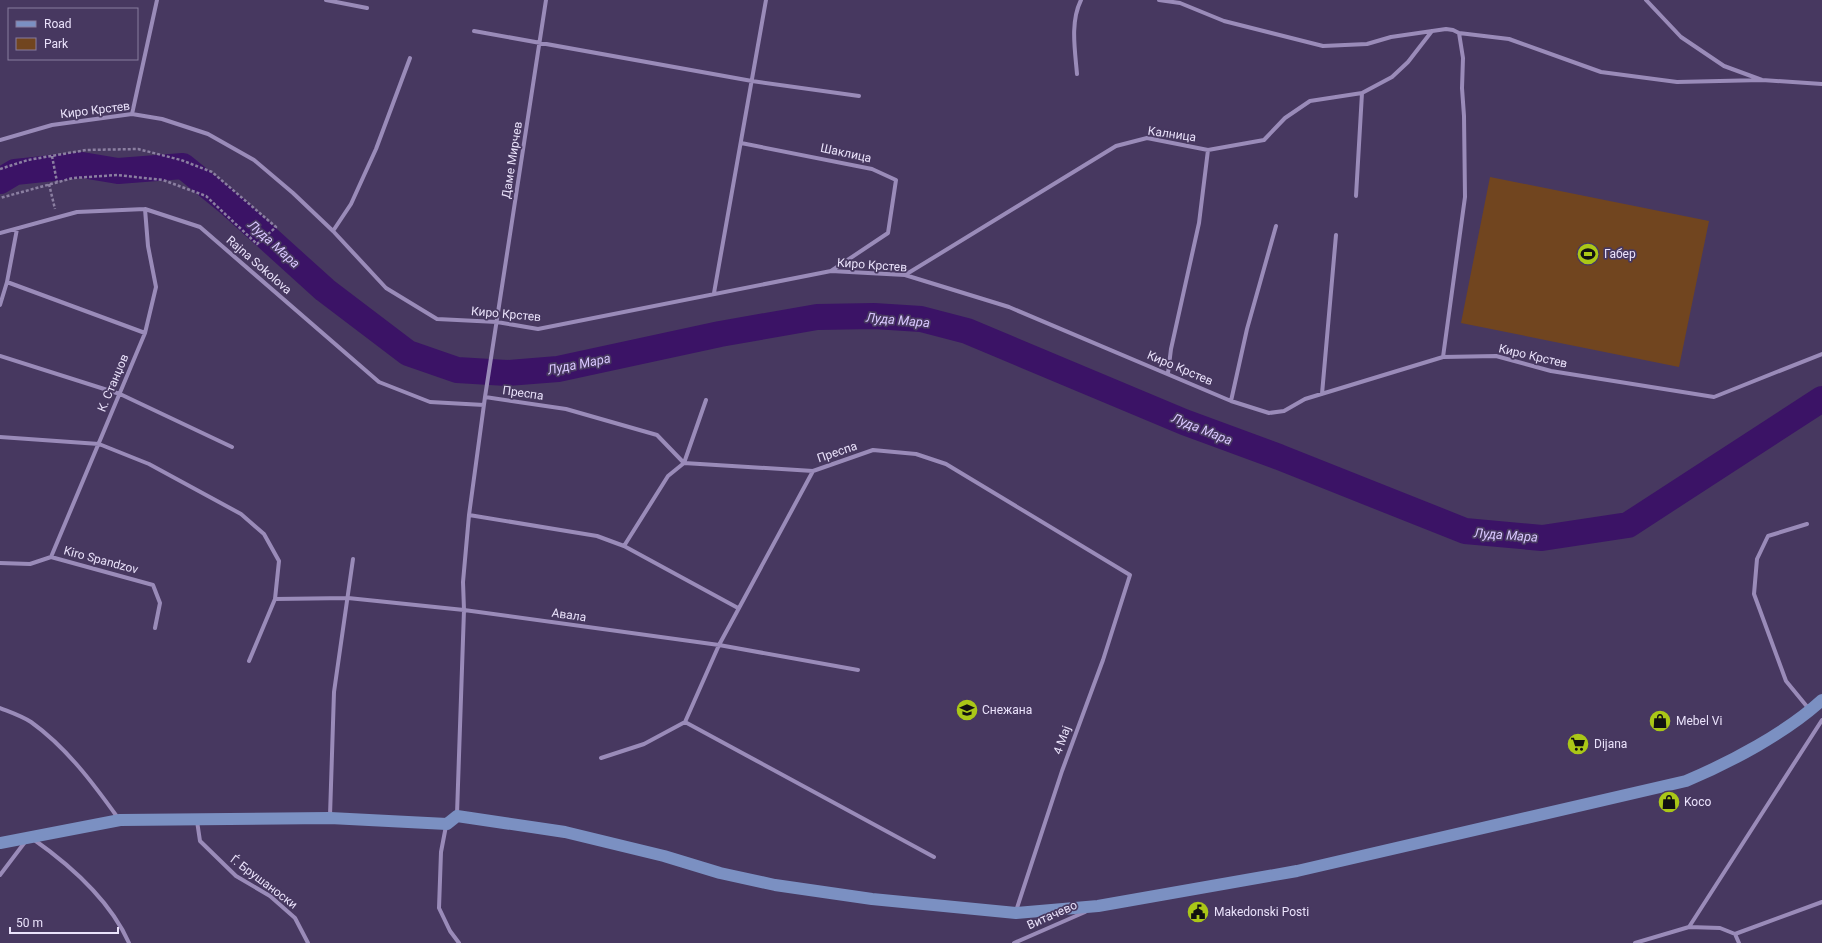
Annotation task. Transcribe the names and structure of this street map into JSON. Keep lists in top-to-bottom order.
{
  "streets": {
    "street": [
      "Киро Крстев",
      "Калница",
      "Шаклица",
      "Даме Мирчев",
      "Rajna Sokolova",
      "К. Станџов",
      "Преспа",
      "Kiro Spandzov",
      "Авала",
      "4 Мај",
      "Ѓ. Брушаноски",
      "Витачево"
    ]
  },
  "crossings": [
    ["Киро Крстев", "Калница"],
    ["Киро Крстев", "Шаклица"],
    ["Киро Крстев", "Даме Мирчев"],
    ["Даме Мирчев", "Rajna Sokolova"],
    ["Даме Мирчев", "Преспа"],
    ["Даме Мирчев", "Авала"],
    ["Rajna Sokolova", "К. Станџов"],
    ["К. Станџов", "Kiro Spandzov"],
    ["Преспа", "4 Мај"]
  ],
  "water": ["Луда Мара"],
  "places": {
    "sports": ["Габер"],
    "school or university": ["Снежана"],
    "shop": ["Mebel Vi", "Koco"],
    "supermarket": ["Dijana"],
    "public building": ["Makedonski Posti"]
  },
  "legend": ["Road", "Park"],
  "scale_bar": "50 m"
}
